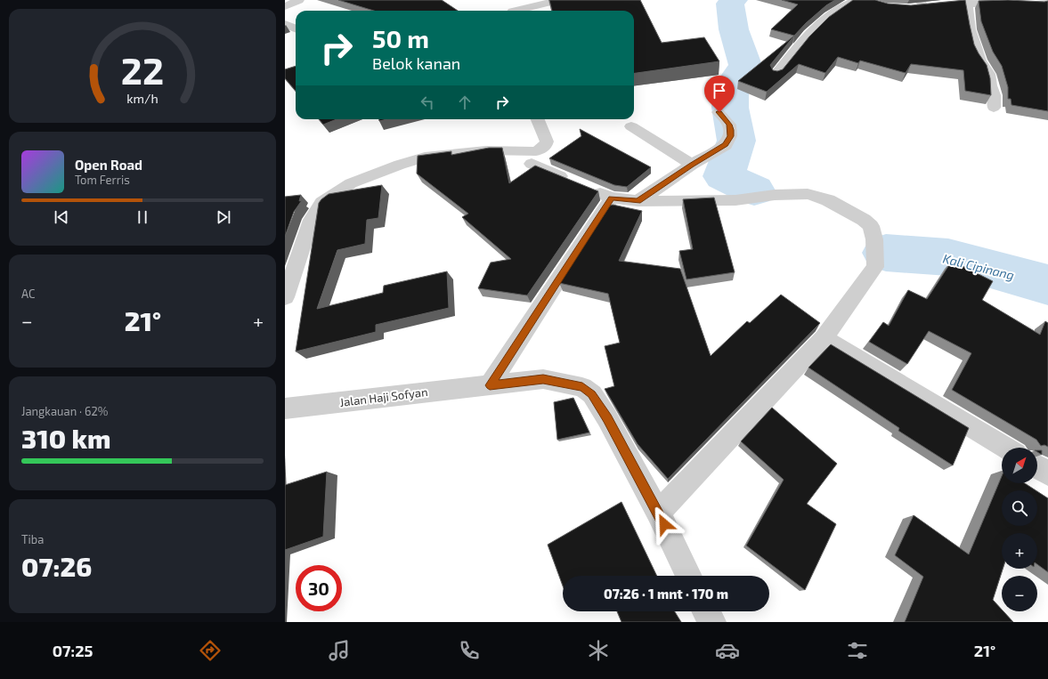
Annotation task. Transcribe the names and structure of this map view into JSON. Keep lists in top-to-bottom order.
{
  "streets": {
    "street": ["Jalan Haji Sofyan"]
  },
  "water": ["Kali Cipinang"],
  "north": "top right",
  "page": {
    "turn": ["50 m", "Belok kanan"],
    "song": ["Open Road", "Tom Ferris"],
    "tile": [
      "AC",
      ["Jangkauan · 62%", "310 km"],
      ["Tiba", "07:26"]
    ],
    "heat": ["−", "21°", "+"],
    "map_buttons": ["+", "−"],
    "limit": "30",
    "trip": "07:26 · 1 mnt · 170 m",
    "tabs": ["07:25", "21°"],
    "gauge": ["22", "km/h"]
  }
}
